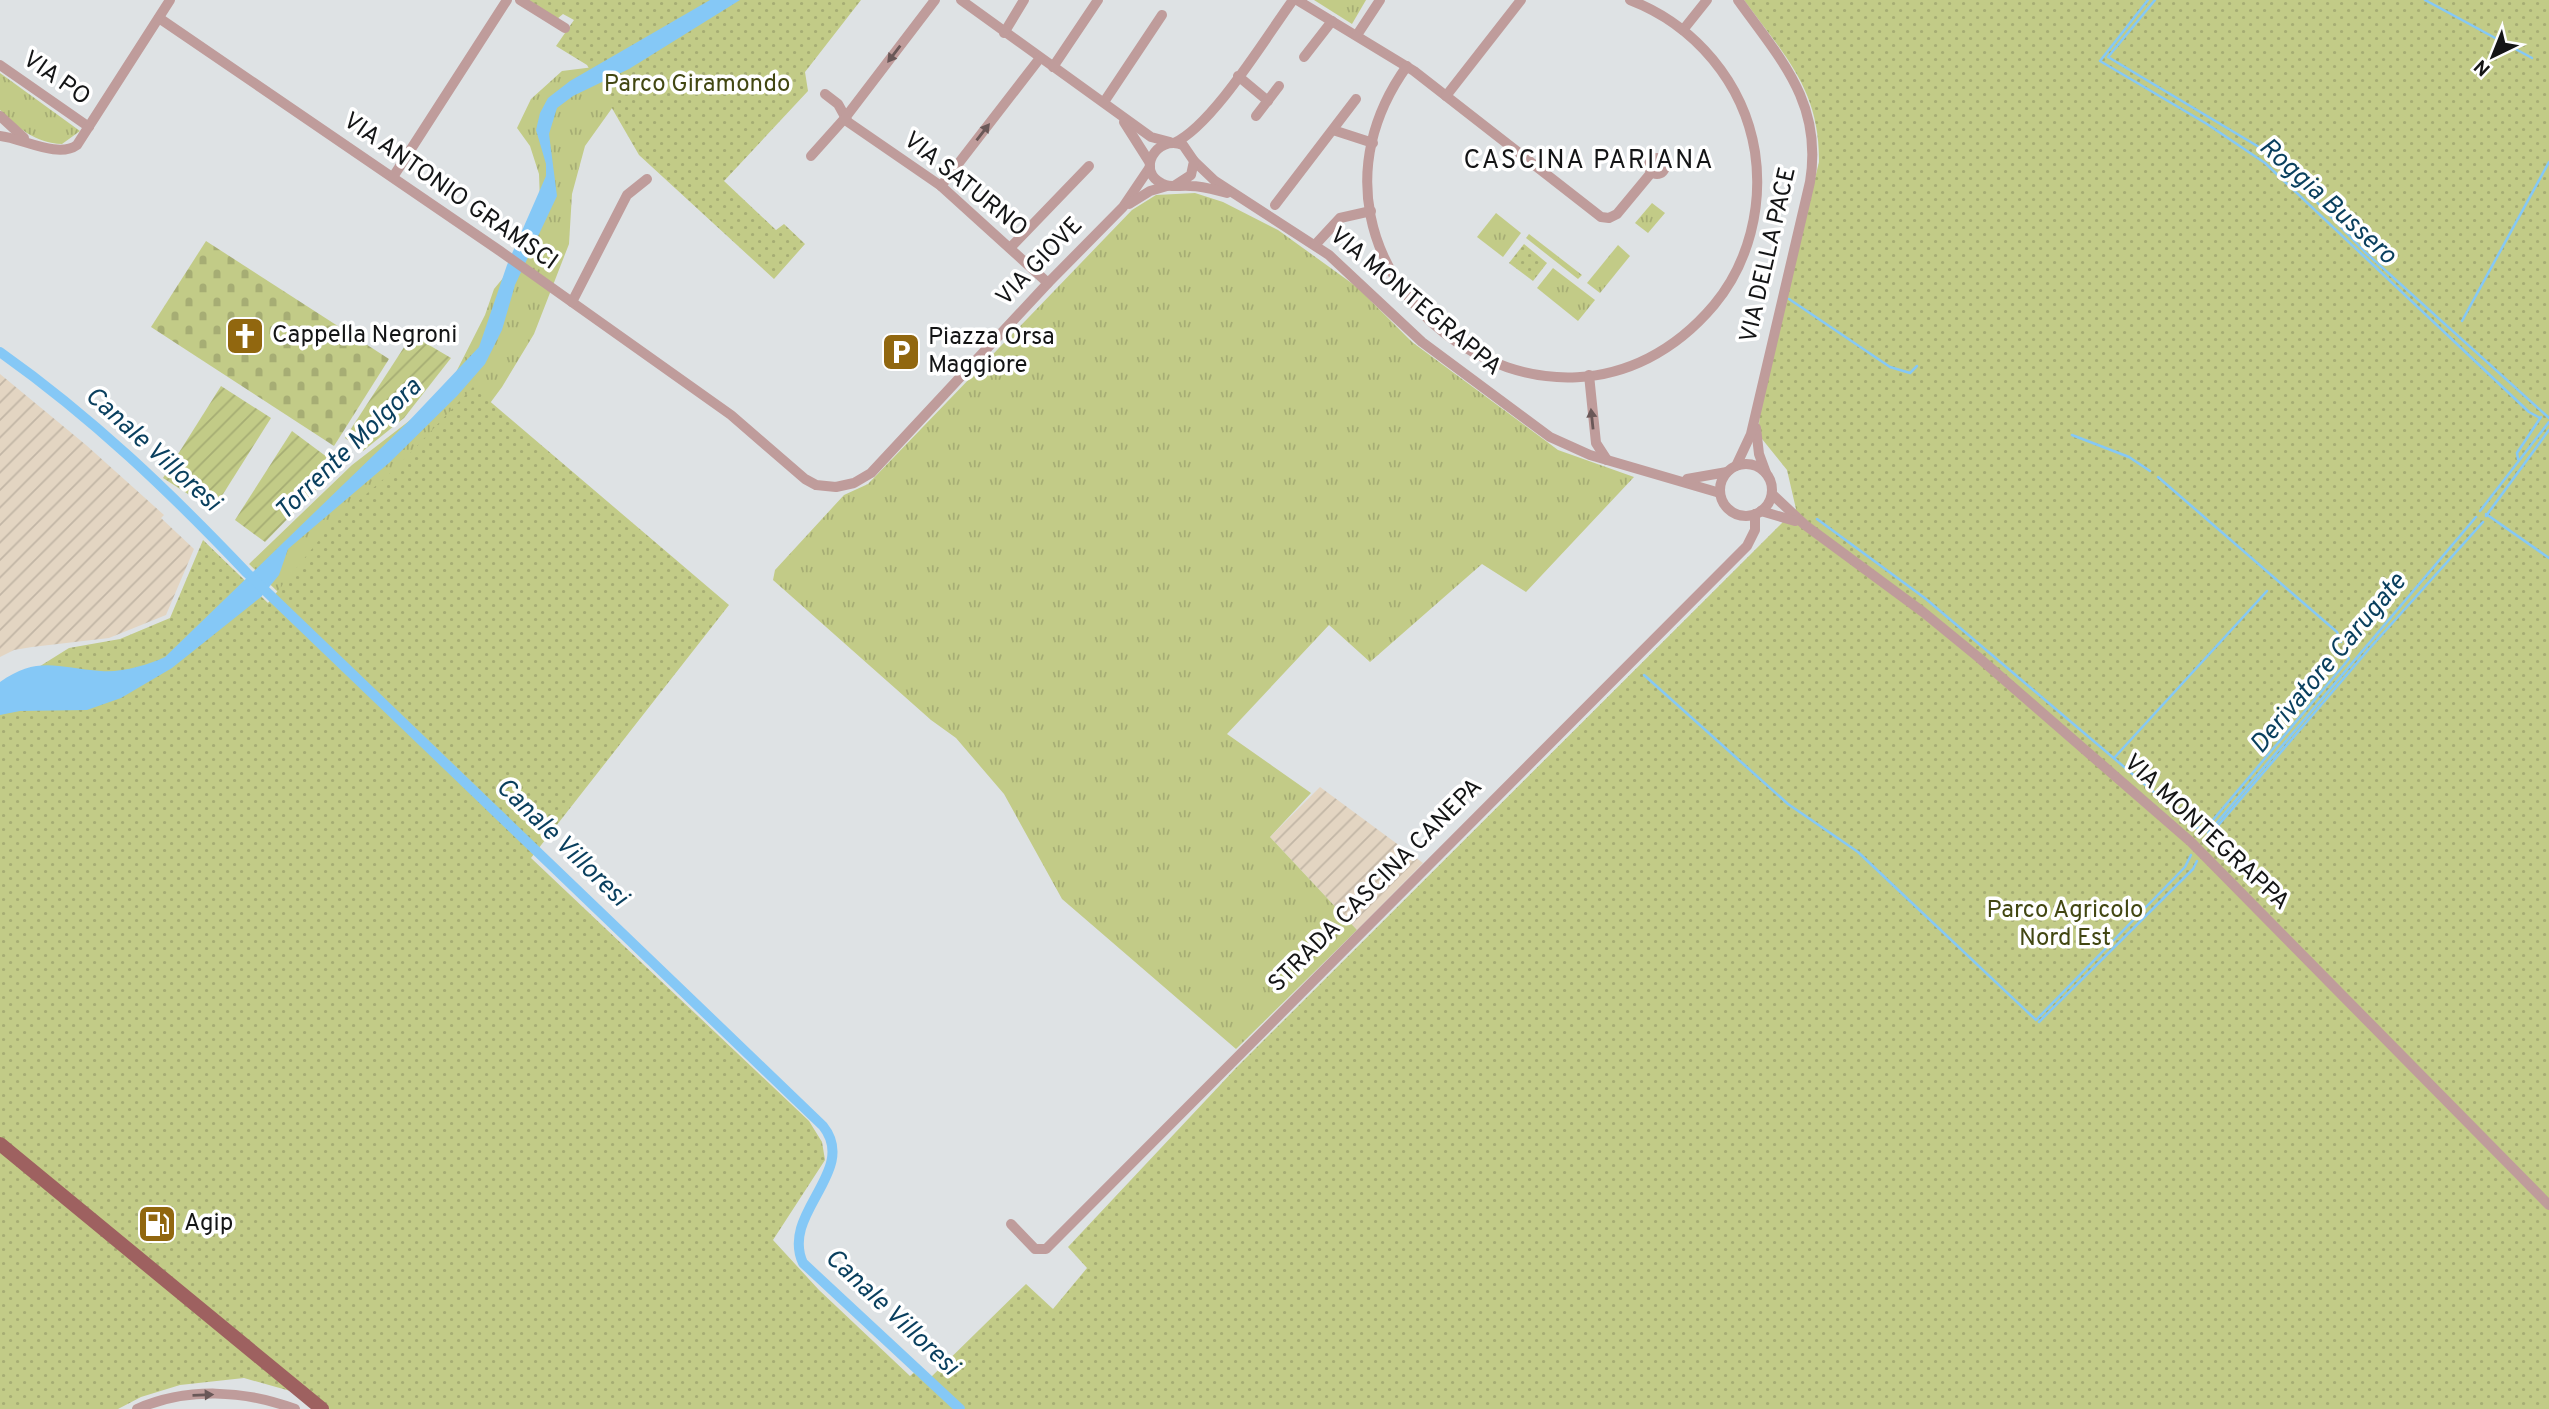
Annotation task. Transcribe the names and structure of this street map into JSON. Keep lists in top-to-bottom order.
{
  "streets": {
    "street": [
      "VIA PO",
      "VIA SATURNO",
      "VIA ANTONIO GRAMSCI",
      "VIA DELLA PACE",
      "VIA GIOVE",
      "VIA MONTEGRAPPA",
      "STRADA CASCINA CANEPA"
    ]
  },
  "crossings": [
    ["VIA SATURNO", "VIA GIOVE"],
    ["VIA ANTONIO GRAMSCI", "VIA GIOVE"],
    ["VIA DELLA PACE", "VIA MONTEGRAPPA"],
    ["VIA DELLA PACE", "STRADA CASCINA CANEPA"],
    ["VIA GIOVE", "VIA MONTEGRAPPA"],
    ["VIA MONTEGRAPPA", "STRADA CASCINA CANEPA"]
  ],
  "districts": ["CASCINA PARIANA"],
  "water": [
    "Roggia Bussero",
    "Canale Villoresi",
    "Torrente Molgora",
    "Derivatore Carugate"
  ],
  "parks": ["Parco Giramondo", "Parco Agricolo Nord Est"],
  "places": {
    "church": ["Cappella Negroni"],
    "parking": ["Piazza Orsa Maggiore"],
    "fuel station": ["Agip"]
  },
  "north": "bottom left"
}
